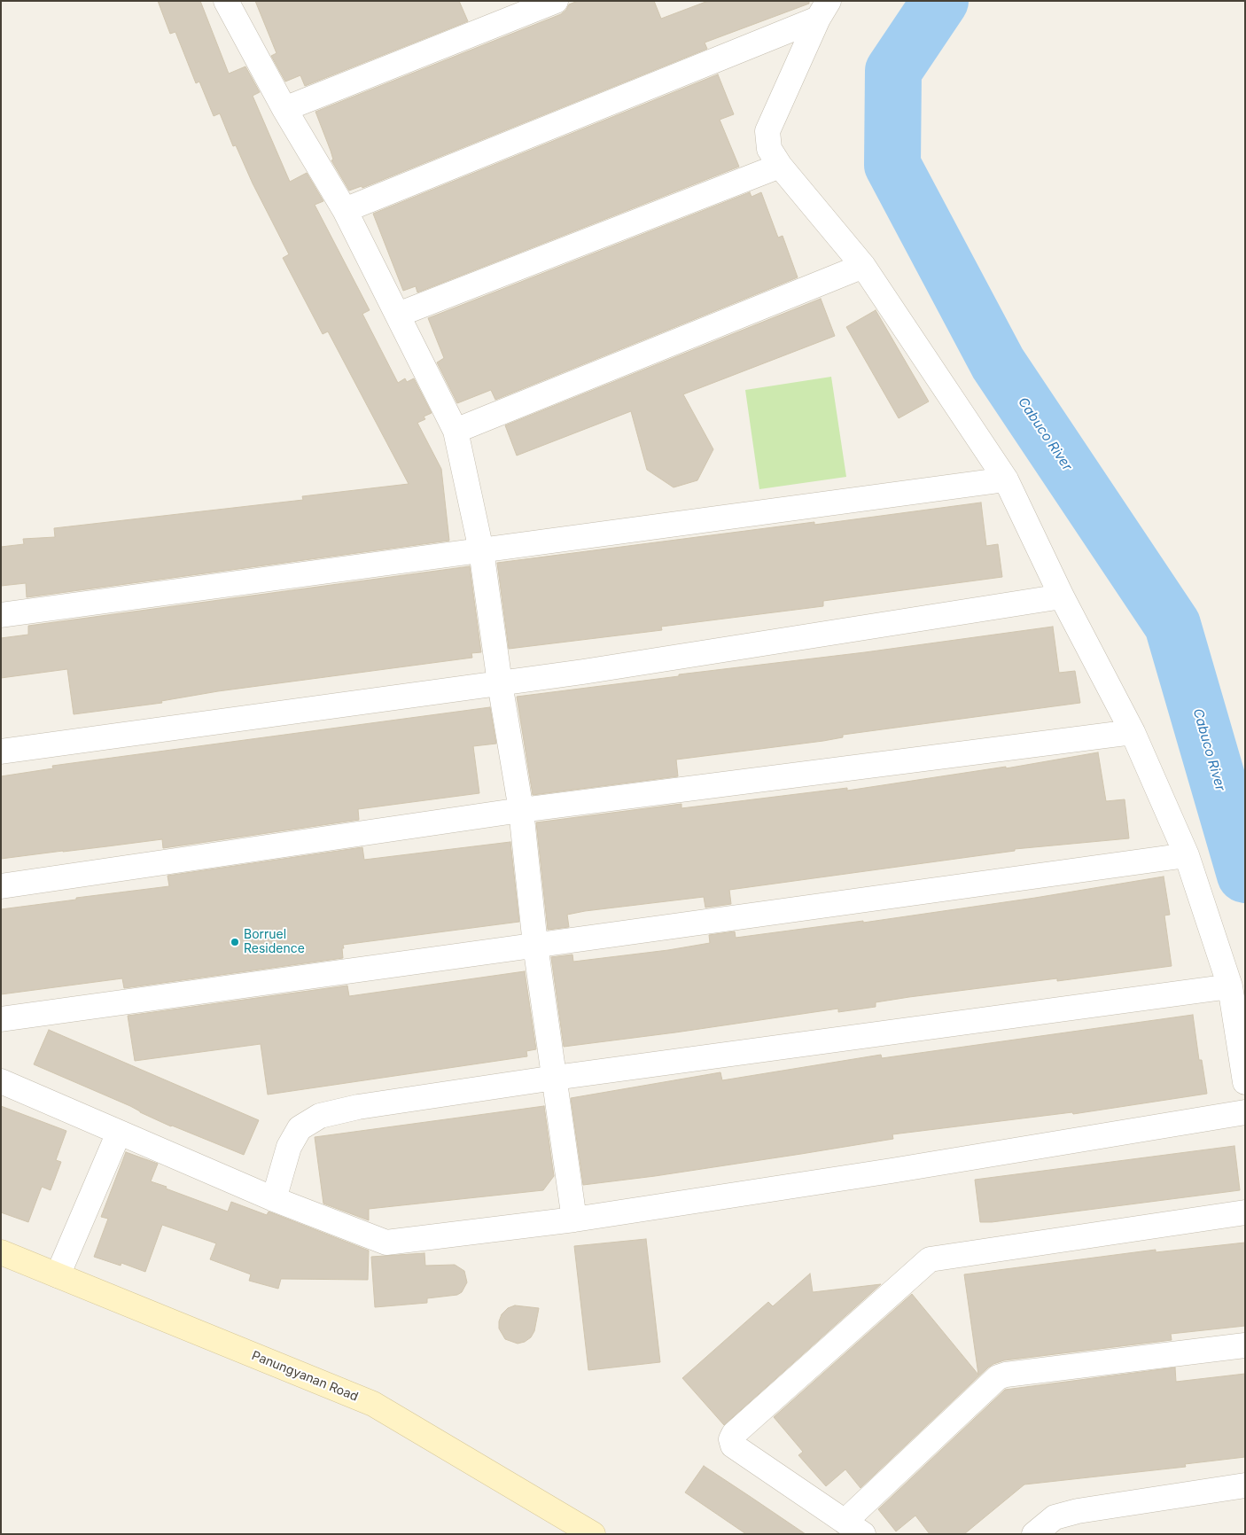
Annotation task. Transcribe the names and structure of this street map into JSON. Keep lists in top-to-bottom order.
{
  "streets": {
    "street": ["Panungyanan Road"]
  },
  "water": ["Cabuco River"],
  "places": ["Borruel Residence"]
}
